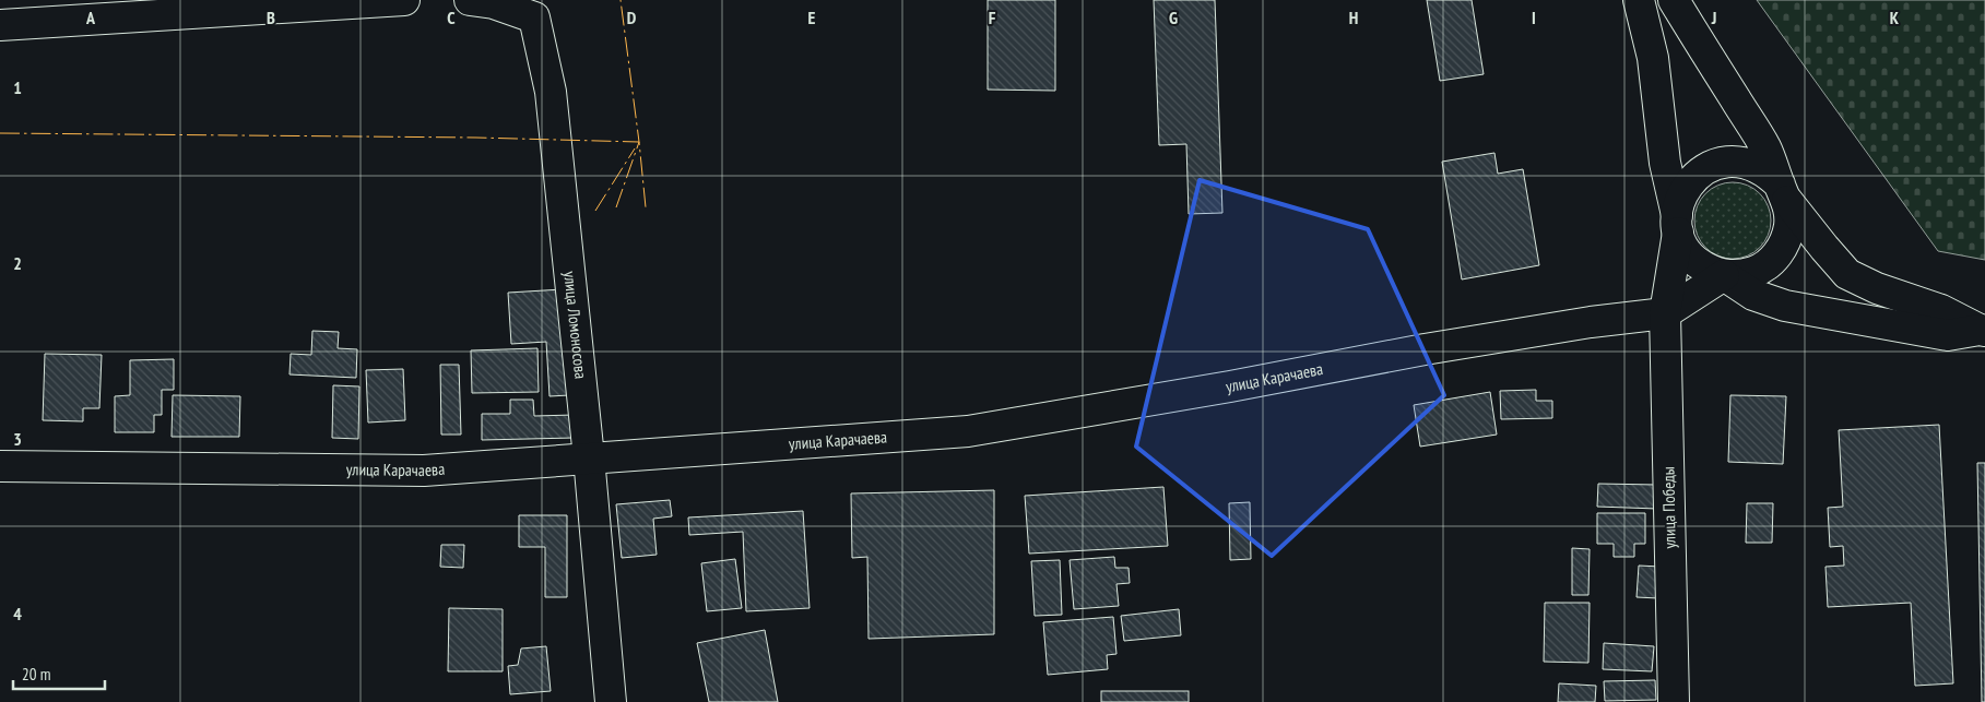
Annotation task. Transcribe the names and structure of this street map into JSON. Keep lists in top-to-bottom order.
{
  "streets": {
    "street": ["улица Ломоносова", "улица Карачаева", "улица Победы"]
  },
  "crossings": [
    ["улица Ломоносова", "улица Карачаева"],
    ["улица Карачаева", "улица Победы"]
  ],
  "scale_bar": "20 m",
  "grid": {
    "columns": [
      "A",
      "B",
      "C",
      "D",
      "E",
      "F",
      "G",
      "H",
      "I",
      "J",
      "K"
    ],
    "rows": [
      "1",
      "2",
      "3",
      "4"
    ]
  }
}
